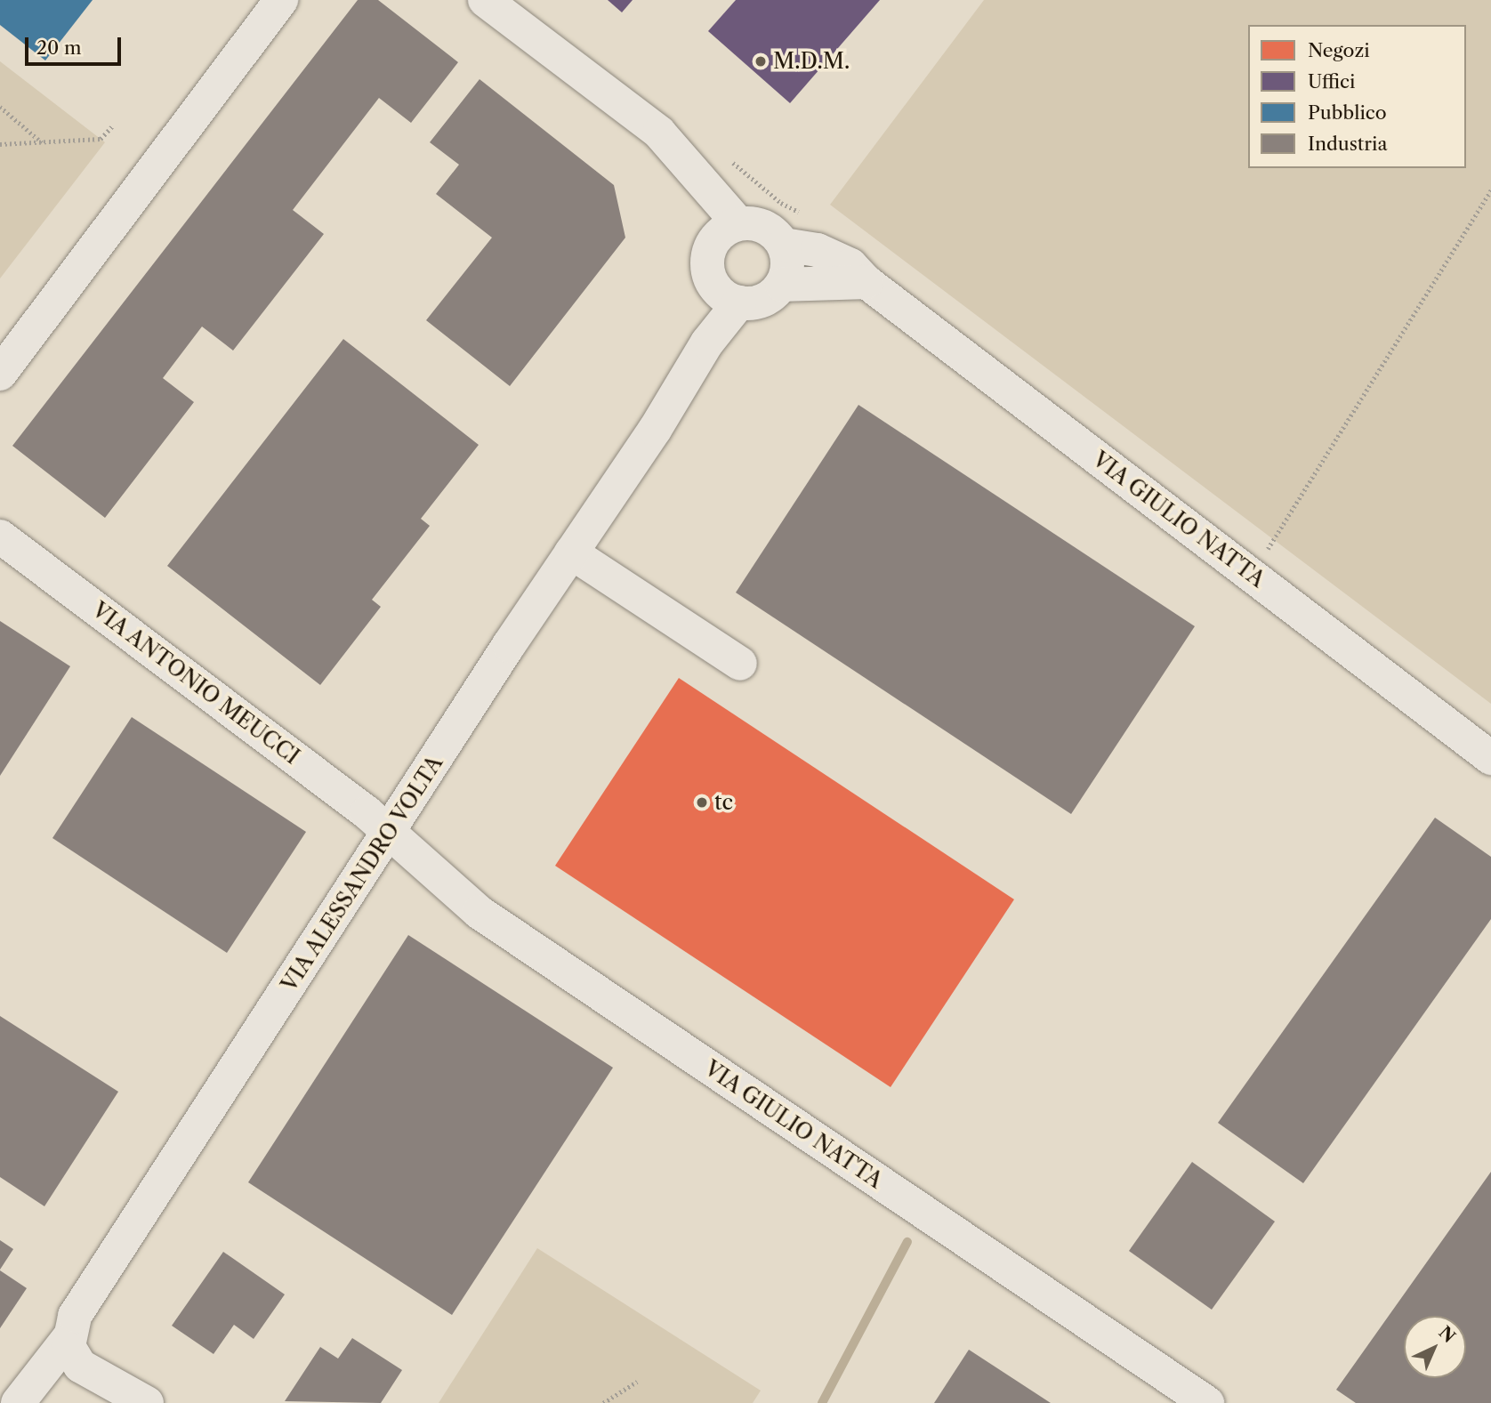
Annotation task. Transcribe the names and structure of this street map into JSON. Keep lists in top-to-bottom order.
{
  "streets": {
    "street": ["VIA GIULIO NATTA", "VIA ANTONIO MEUCCI", "VIA ALESSANDRO VOLTA"]
  },
  "crossings": [
    ["VIA GIULIO NATTA", "VIA ANTONIO MEUCCI"],
    ["VIA GIULIO NATTA", "VIA ALESSANDRO VOLTA"],
    ["VIA ANTONIO MEUCCI", "VIA ALESSANDRO VOLTA"]
  ],
  "places": ["M.D.M.", "tc"],
  "legend": [
    "Negozi",
    "Uffici",
    "Pubblico",
    "Industria"
  ],
  "scale_bar": "20 m",
  "north": "top right"
}
